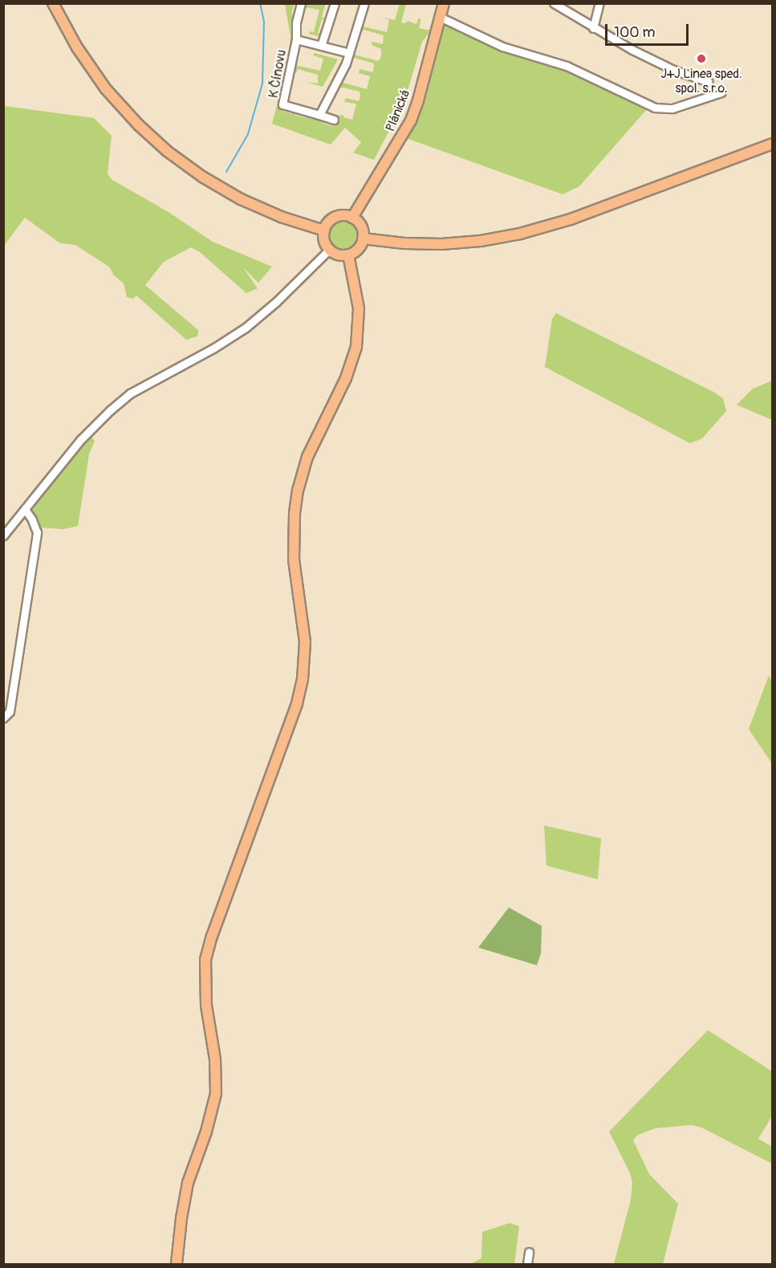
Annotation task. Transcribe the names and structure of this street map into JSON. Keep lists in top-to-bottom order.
{
  "streets": {
    "main road": ["Plánická"],
    "street": ["K Čínovu"]
  },
  "places": ["J+J Linea sped. spol. s.r.o."],
  "scale_bar": "100 m"
}
